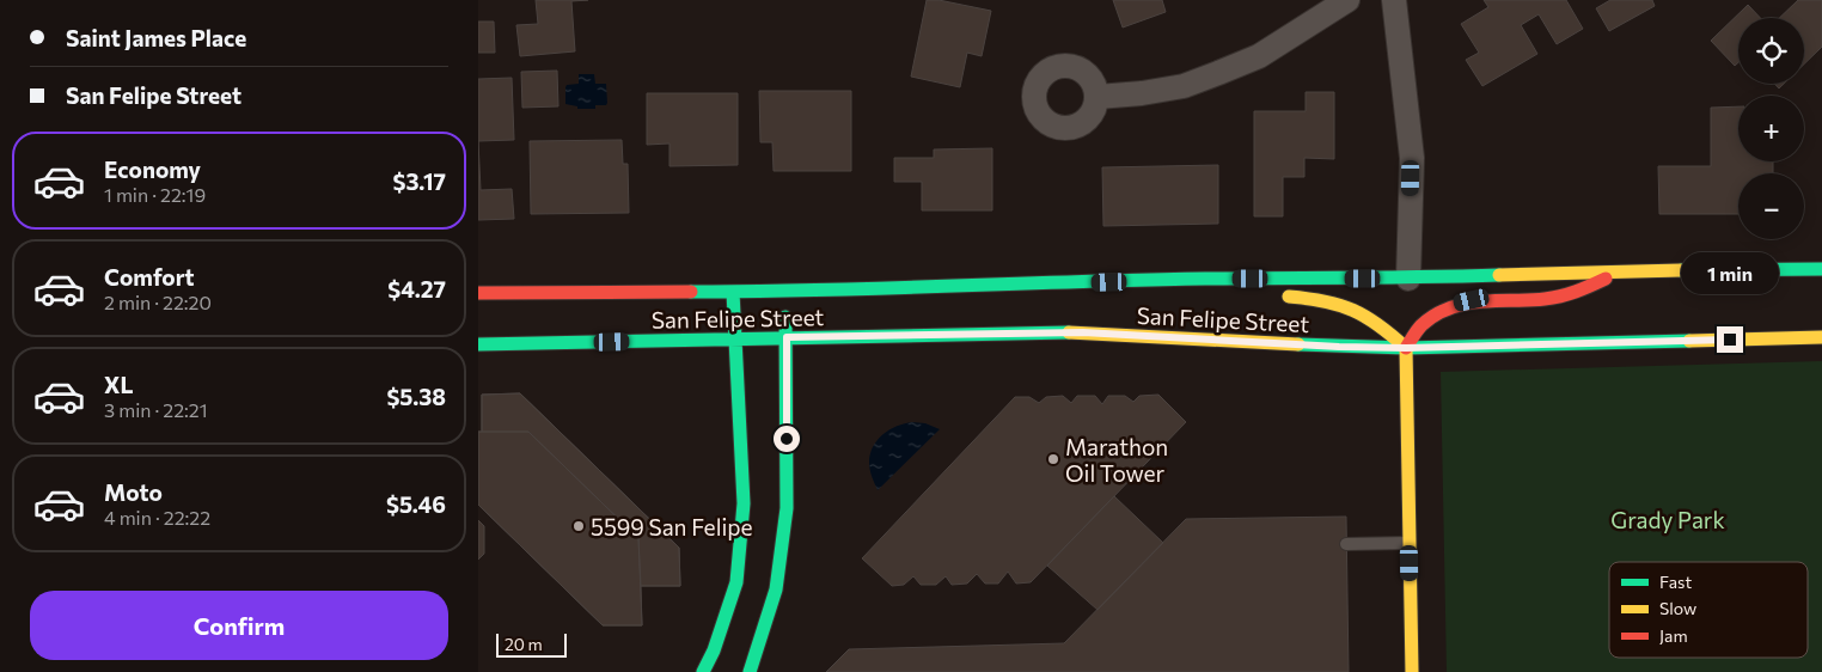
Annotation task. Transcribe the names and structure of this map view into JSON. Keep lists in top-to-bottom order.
{
  "streets": {
    "main road": ["San Felipe Street"]
  },
  "parks": ["Grady Park"],
  "places": ["Marathon Oil Tower", "5599 San Felipe"],
  "legend": ["Fast", "Slow", "Jam"],
  "scale_bar": "20 m",
  "page": {
    "banner": ["Saint James Place", "San Felipe Street"],
    "map_buttons": ["+", "−"],
    "list": [
      {
        "name": "Economy",
        "note": "1 min · 22:19",
        "value": "$3.17"
      },
      {
        "name": "Comfort",
        "note": "2 min · 22:20",
        "value": "$4.27"
      },
      {
        "name": "XL",
        "note": "3 min · 22:21",
        "value": "$5.38"
      },
      {
        "name": "Moto",
        "note": "4 min · 22:22",
        "value": "$5.46"
      }
    ],
    "bubble": "1 min",
    "buttons": "Confirm",
    "scale": "20 m"
  }
}
